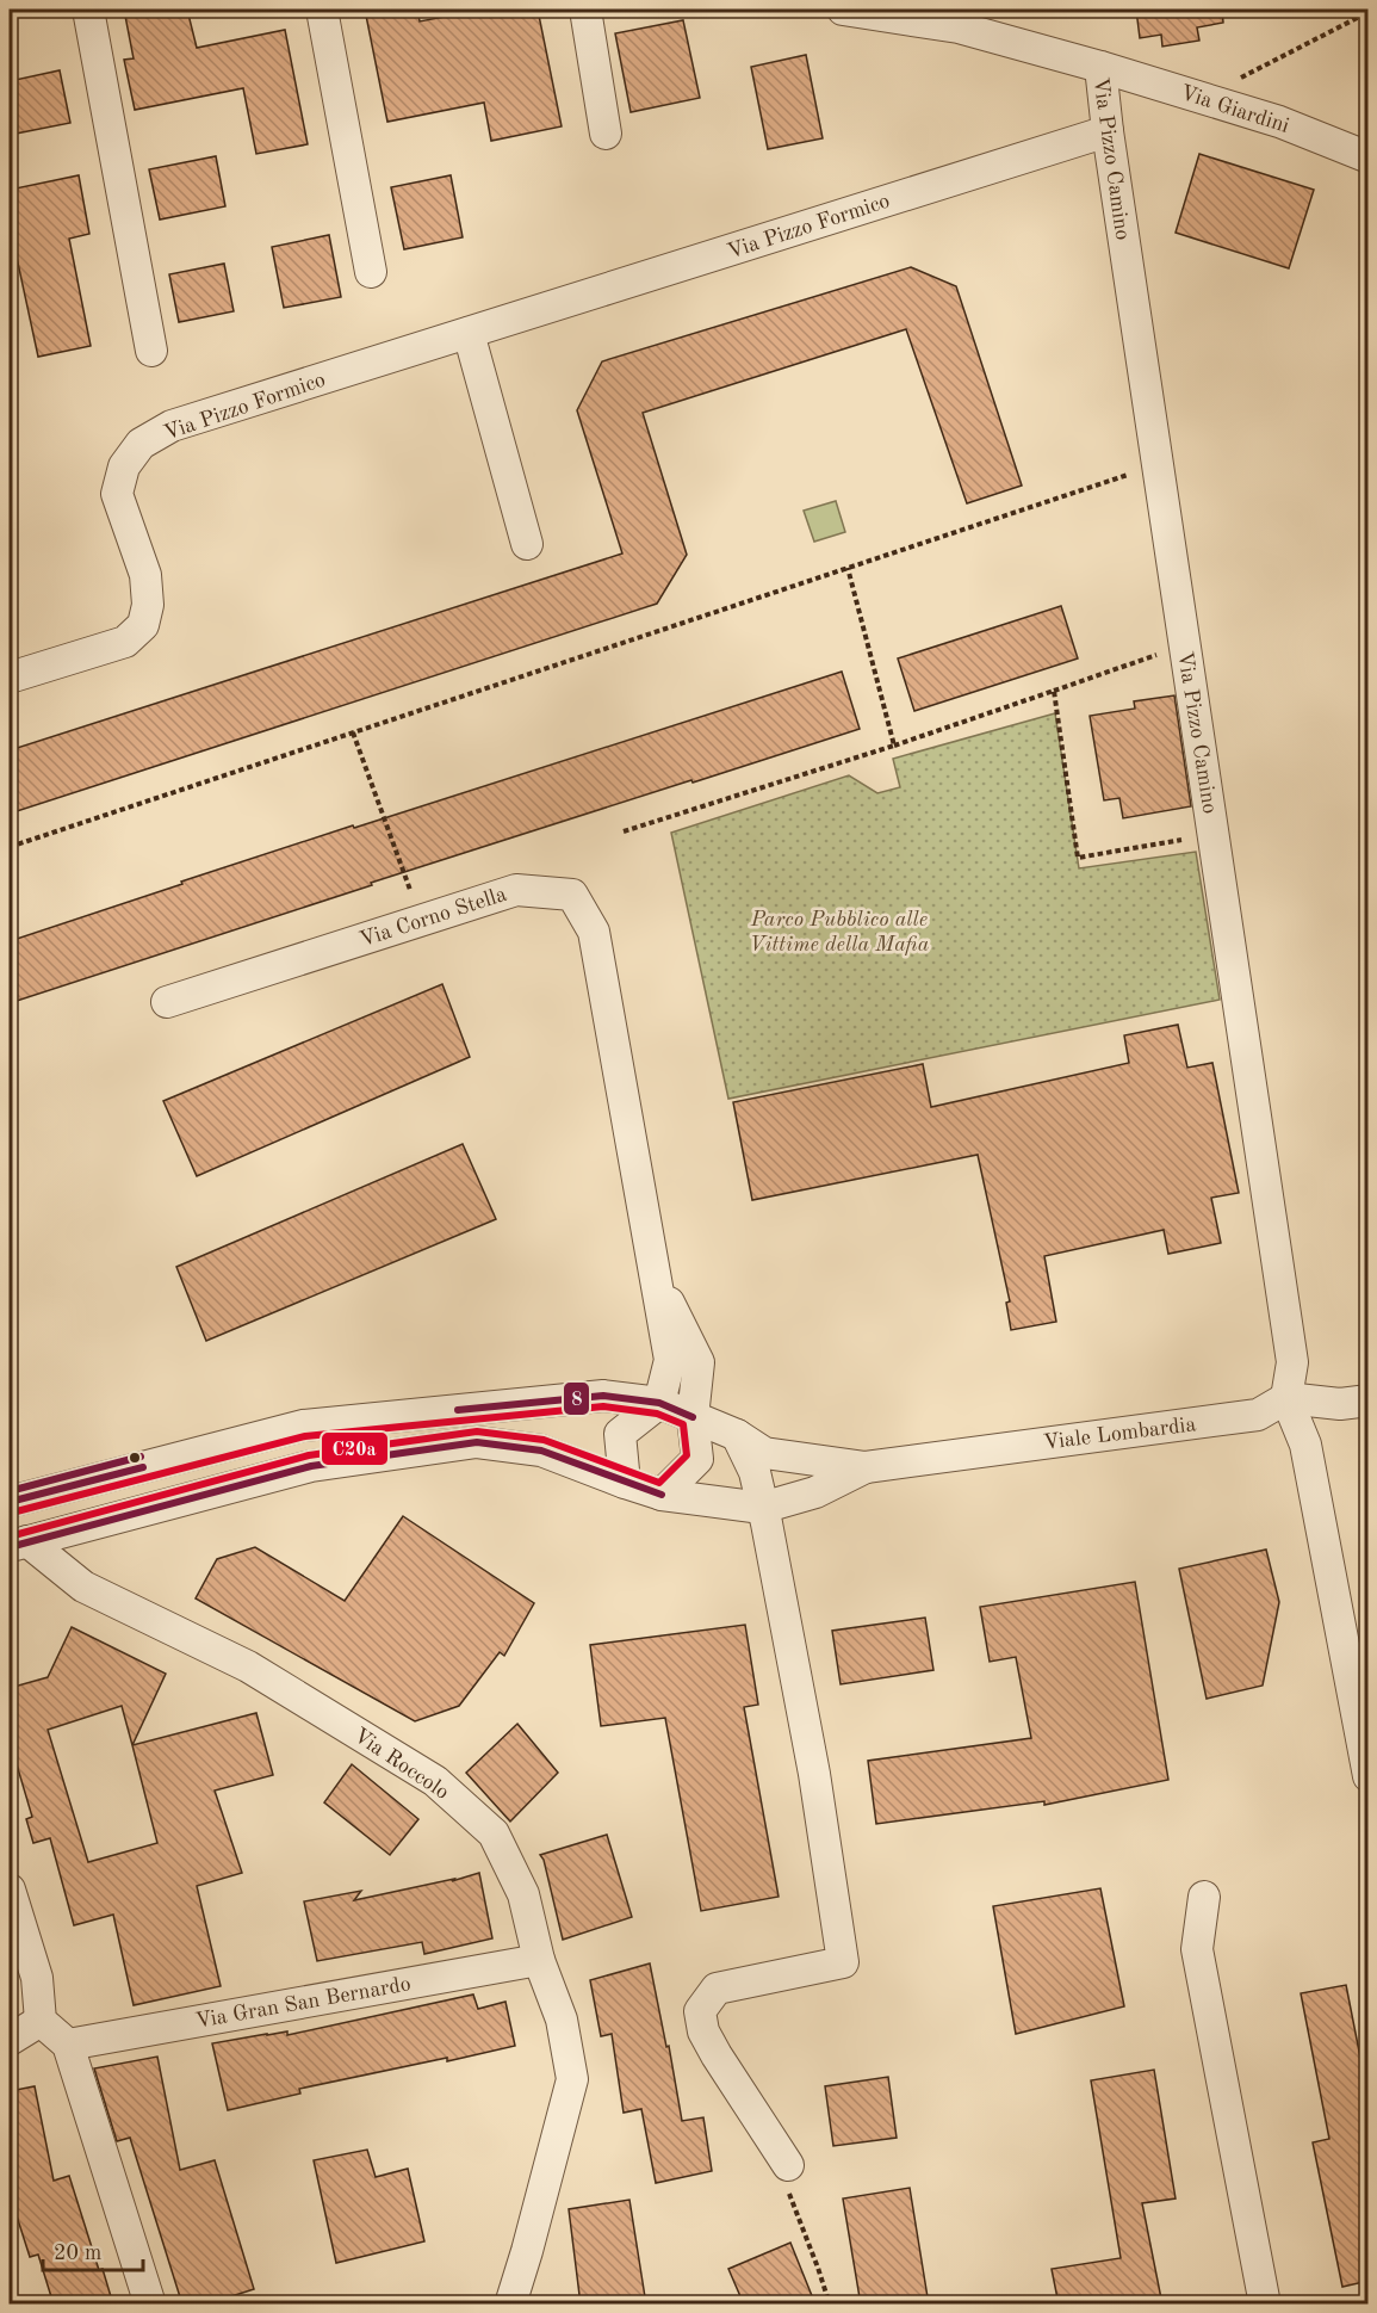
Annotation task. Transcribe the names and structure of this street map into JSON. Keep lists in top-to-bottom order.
{
  "streets": {
    "street": [
      "Via Giardini",
      "Via Pizzo Camino",
      "Via Pizzo Formico",
      "Via Corno Stella",
      "Viale Lombardia",
      "Via Roccolo",
      "Via Gran San Bernardo"
    ]
  },
  "crossings": [
    ["Via Giardini", "Via Pizzo Camino"],
    ["Via Pizzo Camino", "Via Pizzo Formico"],
    ["Via Pizzo Camino", "Viale Lombardia"],
    ["Via Corno Stella", "Viale Lombardia"],
    ["Viale Lombardia", "Via Roccolo"],
    ["Via Roccolo", "Via Gran San Bernardo"]
  ],
  "parks": ["Parco Pubblico alle Vittime della Mafia"],
  "lines": ["transit line 8", "transit line C20a"],
  "scale_bar": "20 m"
}
